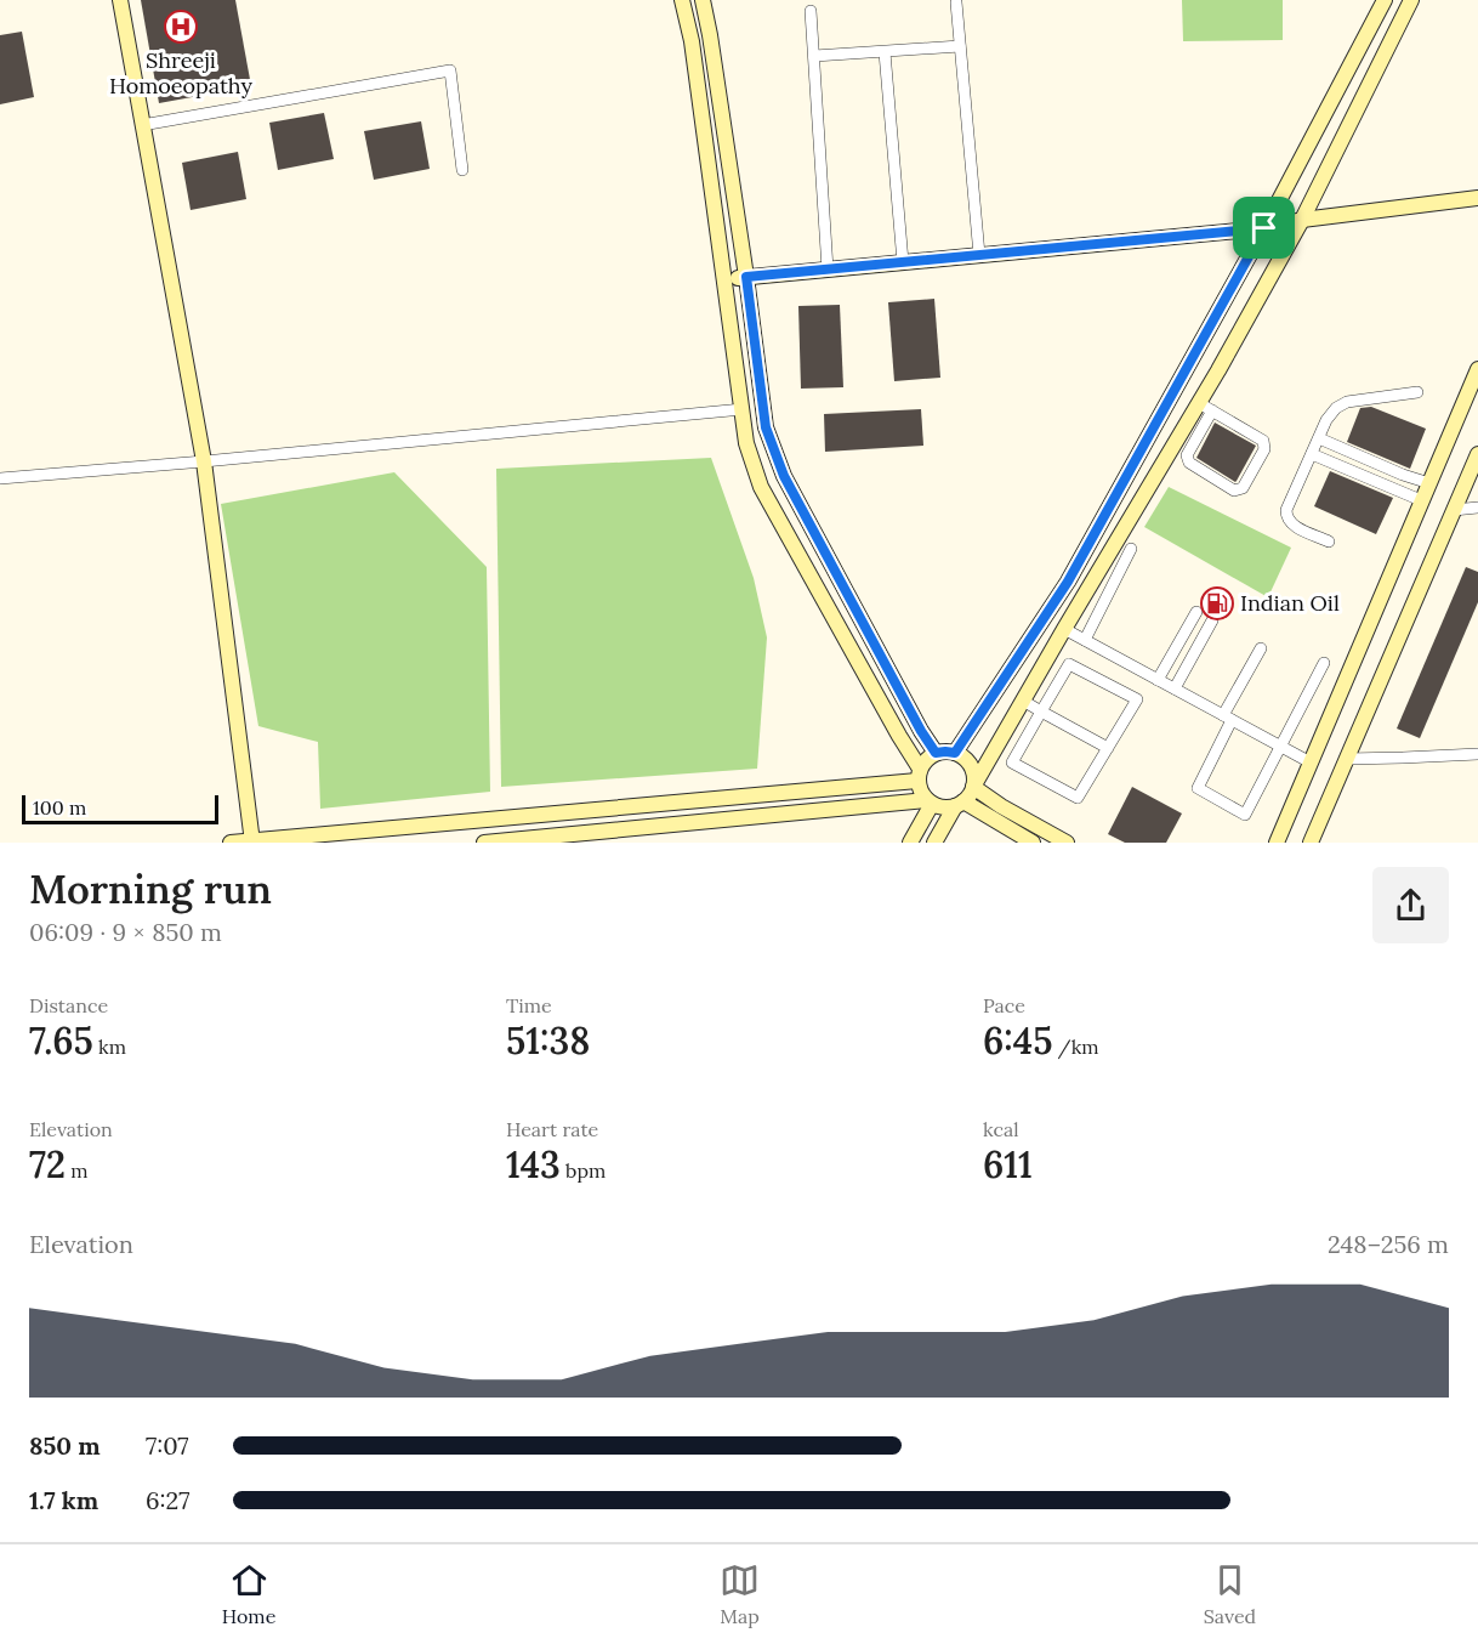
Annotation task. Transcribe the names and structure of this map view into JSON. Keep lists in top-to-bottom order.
{
  "places": {
    "hospital": ["Shreeji Homoeopathy"],
    "fuel station": ["Indian Oil"]
  },
  "scale_bar": "100 m",
  "page": {
    "scale": "100 m",
    "heading": ["Morning run", "06:09 · 9 × 850 m"],
    "stats": [
      ["Distance", "7.65 km"],
      ["Time", "51:38"],
      ["Pace", "6:45 /km"],
      ["Elevation", "72 m"],
      ["Heart rate", "143 bpm"],
      ["kcal", "611"]
    ],
    "chart": ["Elevation", "248–256 m"],
    "list": [
      {
        "name": "850 m",
        "note": "7:07"
      },
      {
        "name": "1.7 km",
        "note": "6:27"
      }
    ],
    "tabs": ["Home", "Map", "Saved"]
  }
}
